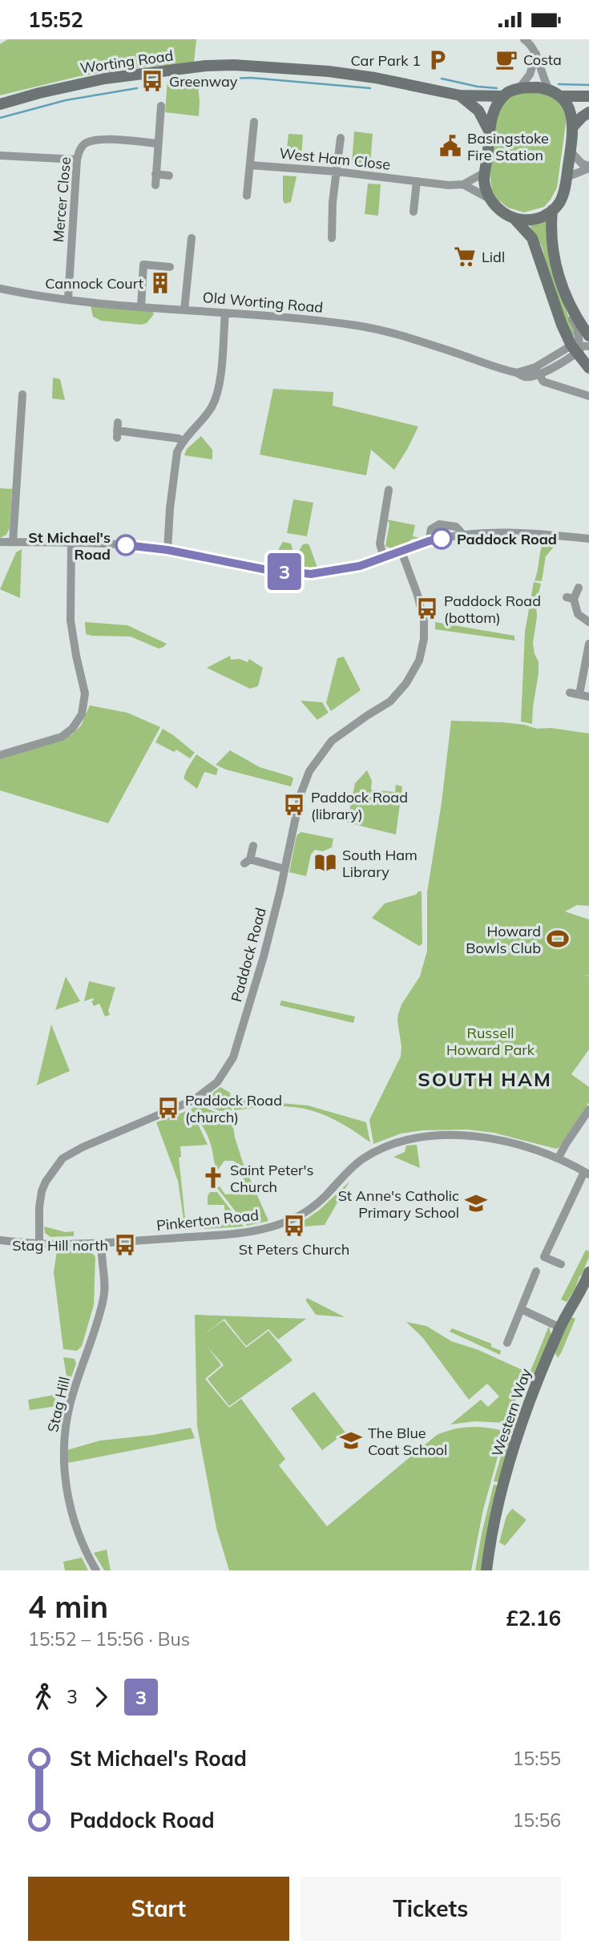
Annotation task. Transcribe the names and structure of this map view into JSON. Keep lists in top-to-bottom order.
{
  "streets": {
    "main road": ["Worting Road", "Western Way"],
    "street": [
      "West Ham Close",
      "Mercer Close",
      "Old Worting Road",
      "Paddock Road",
      "Pinkerton Road",
      "Stag Hill"
    ]
  },
  "crossings": [
    ["Worting Road", "West Ham Close"],
    ["Mercer Close", "Old Worting Road"],
    ["Paddock Road", "Pinkerton Road"],
    ["Pinkerton Road", "Stag Hill"]
  ],
  "districts": ["SOUTH HAM"],
  "parks": ["Russell Howard Park"],
  "places": {
    "cafe": ["Costa"],
    "parking": ["Car Park 1"],
    "bus stop": [
      "Greenway",
      "Paddock Road (bottom)",
      "Paddock Road (library)",
      "Paddock Road (church)",
      "St Peters Church",
      "Stag Hill north"
    ],
    "public building": ["Basingstoke Fire Station"],
    "supermarket": ["Lidl"],
    "building": ["Cannock Court"],
    "other": ["Paddock Road", "St Michael's Road"],
    "library": ["South Ham Library"],
    "sports": ["Howard Bowls Club"],
    "church": ["Saint Peter's Church"],
    "school or university": ["St Anne's Catholic Primary School", "The Blue Coat School"]
  },
  "lines": ["bus line 3"],
  "page": {
    "status": "15:52",
    "on_map": "3",
    "heading": ["4 min", "15:52 – 15:56 · Bus", "£2.16"],
    "legs": ["3", "3"],
    "list": [
      {
        "name": "St Michael's Road",
        "value": "15:55"
      },
      {
        "name": "Paddock Road",
        "value": "15:56"
      }
    ],
    "buttons": ["Start", "Tickets"]
  }
}
